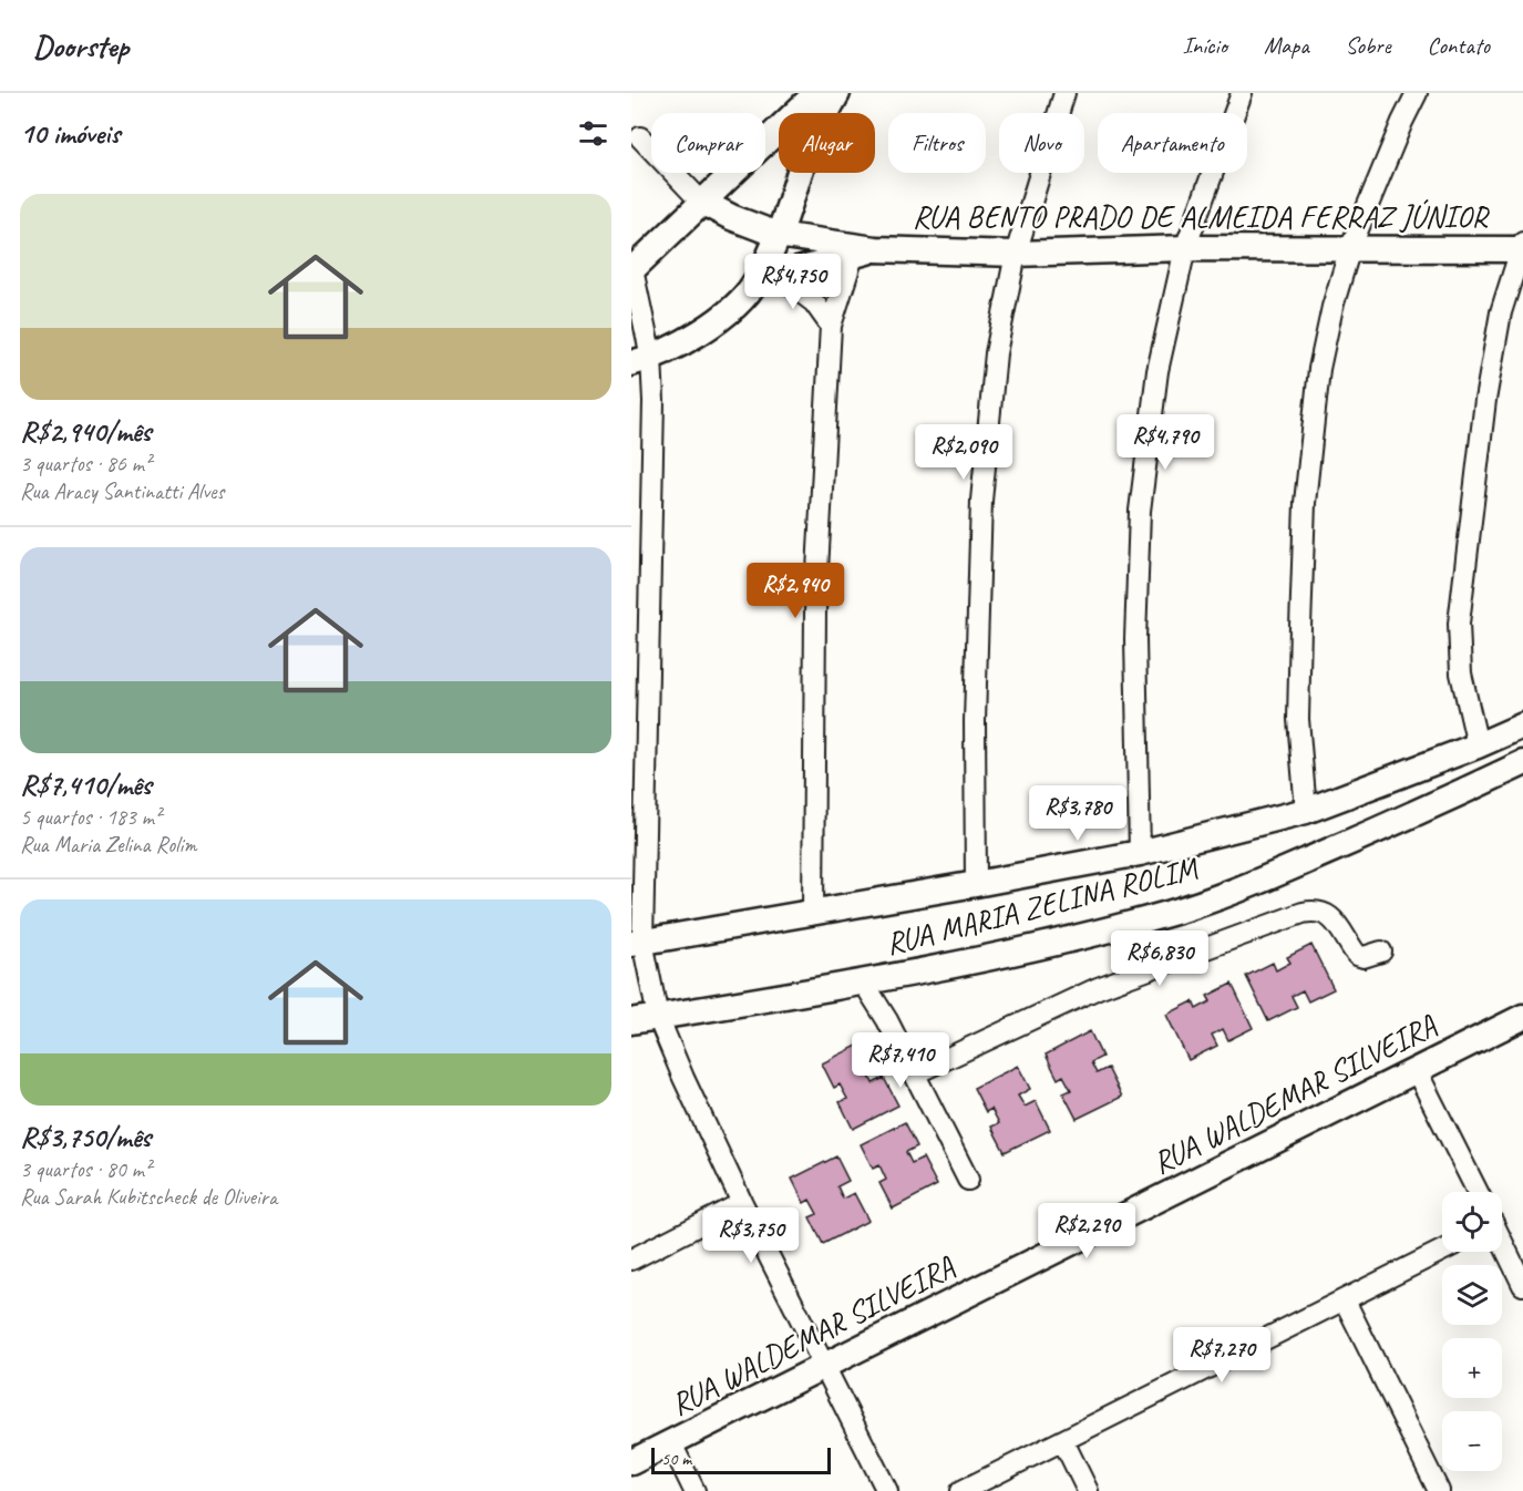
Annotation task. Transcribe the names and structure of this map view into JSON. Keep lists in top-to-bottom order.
{
  "streets": {
    "street": ["RUA BENTO PRADO DE ALMEIDA FERRAZ JÚNIOR", "RUA MARIA ZELINA ROLIM", "RUA WALDEMAR SILVEIRA"]
  },
  "scale_bar": "50 m",
  "page": {
    "header": "Doorstep",
    "nav": [
      "Início",
      "Mapa",
      "Sobre",
      "Contato"
    ],
    "heading": "10 imóveis",
    "chip": [
      "Comprar",
      "Alugar",
      "Filtros",
      "Novo",
      "Apartamento"
    ],
    "list": [
      {
        "name": "R$2,940/mês",
        "note": "3 quartos · 86 m² · Rua Aracy Santinatti Alves"
      },
      {
        "name": "R$7,410/mês",
        "note": "5 quartos · 183 m² · Rua Maria Zelina Rolim"
      },
      {
        "name": "R$3,750/mês",
        "note": "3 quartos · 80 m² · Rua Sarah Kubitscheck de Oliveira"
      }
    ],
    "price": [
      "R$4,750",
      "R$4,790",
      "R$2,090",
      "R$2,940",
      "R$3,780",
      "R$6,830",
      "R$7,410",
      "R$2,290",
      "R$3,750",
      "R$7,270"
    ],
    "map_buttons": ["+", "−"],
    "scale": "50 m"
  }
}
